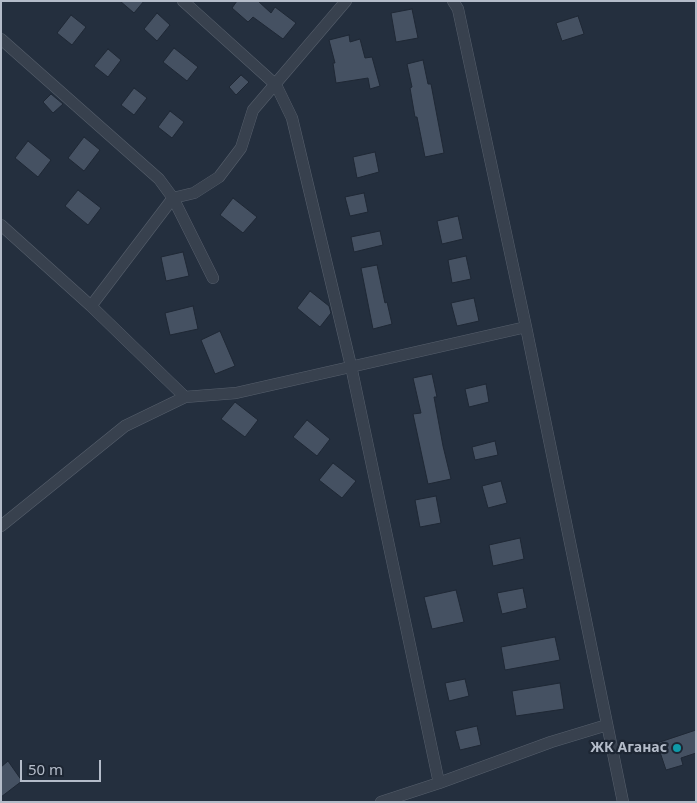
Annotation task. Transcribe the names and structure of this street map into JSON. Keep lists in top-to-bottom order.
{
  "places": ["ЖК Аганас"],
  "scale_bar": "50 m"
}
